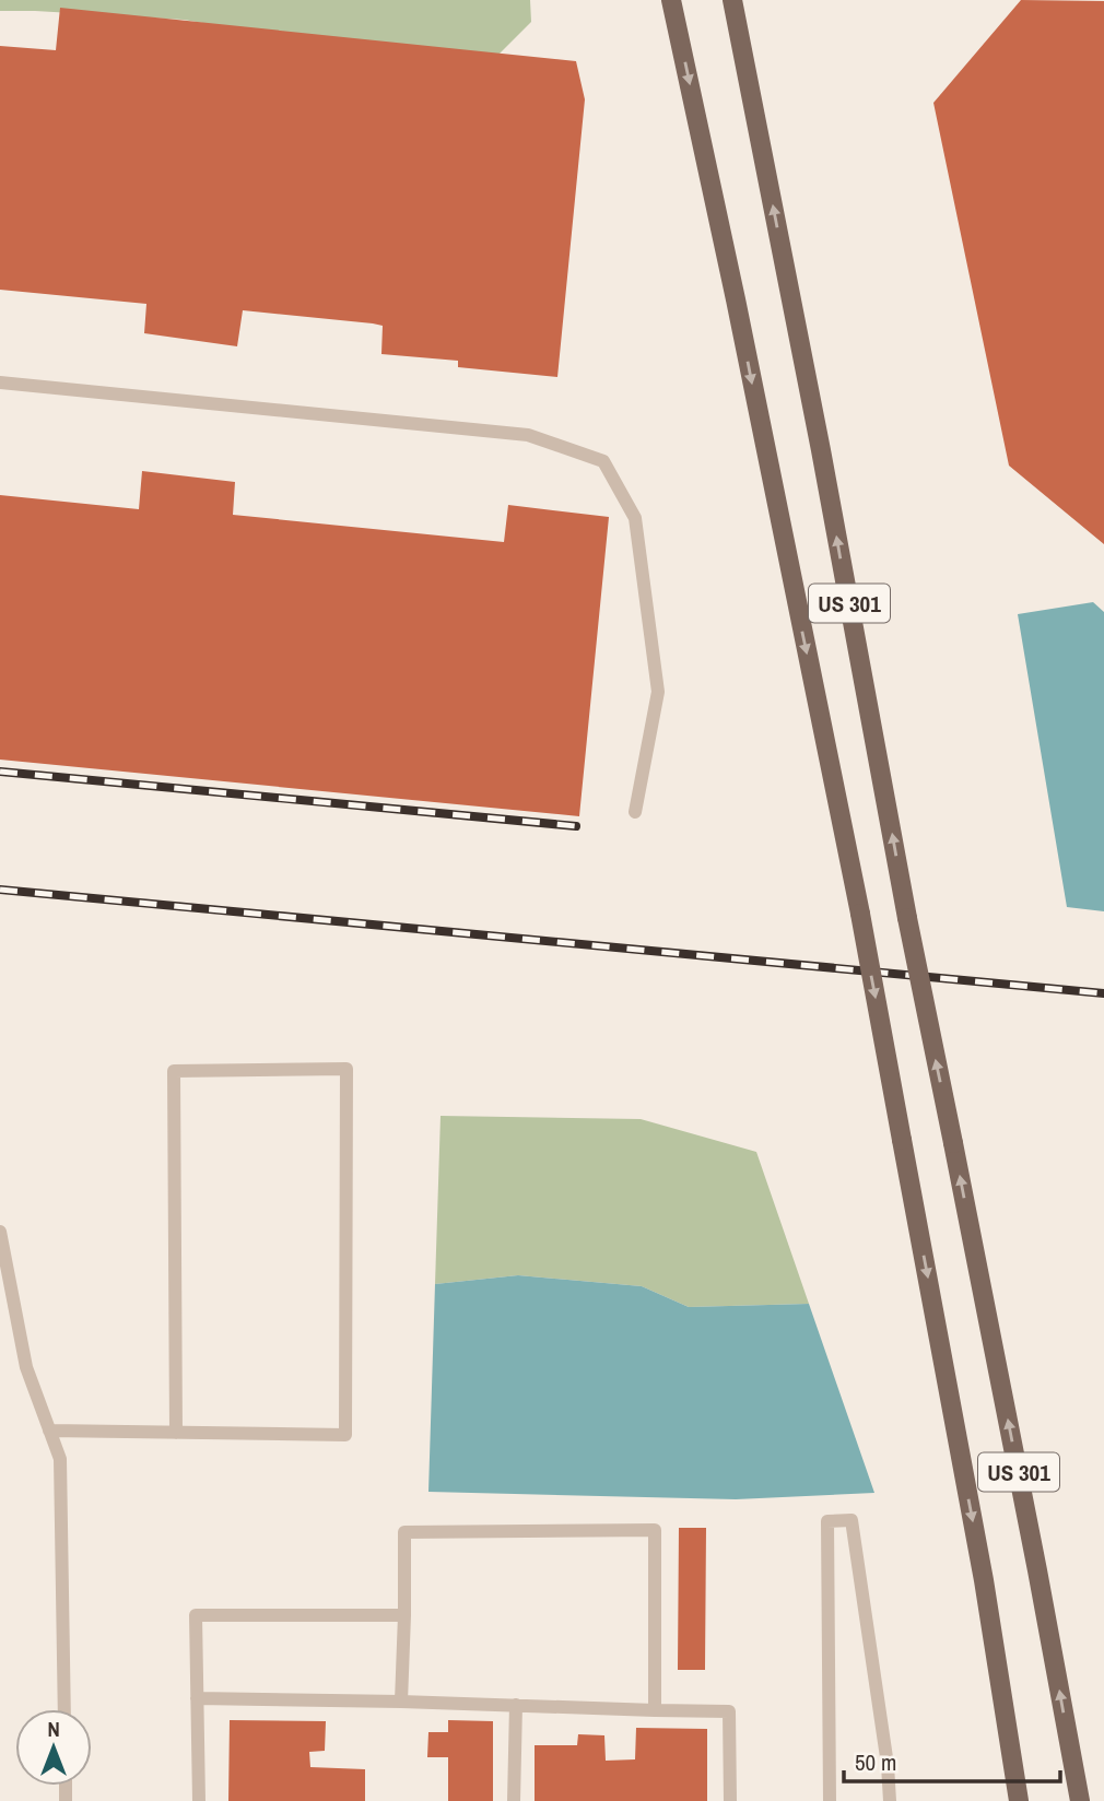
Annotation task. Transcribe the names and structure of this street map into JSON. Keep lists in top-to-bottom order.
{
  "streets": {
    "main road": ["US 301"]
  },
  "scale_bar": "50 m",
  "north": "top"
}
